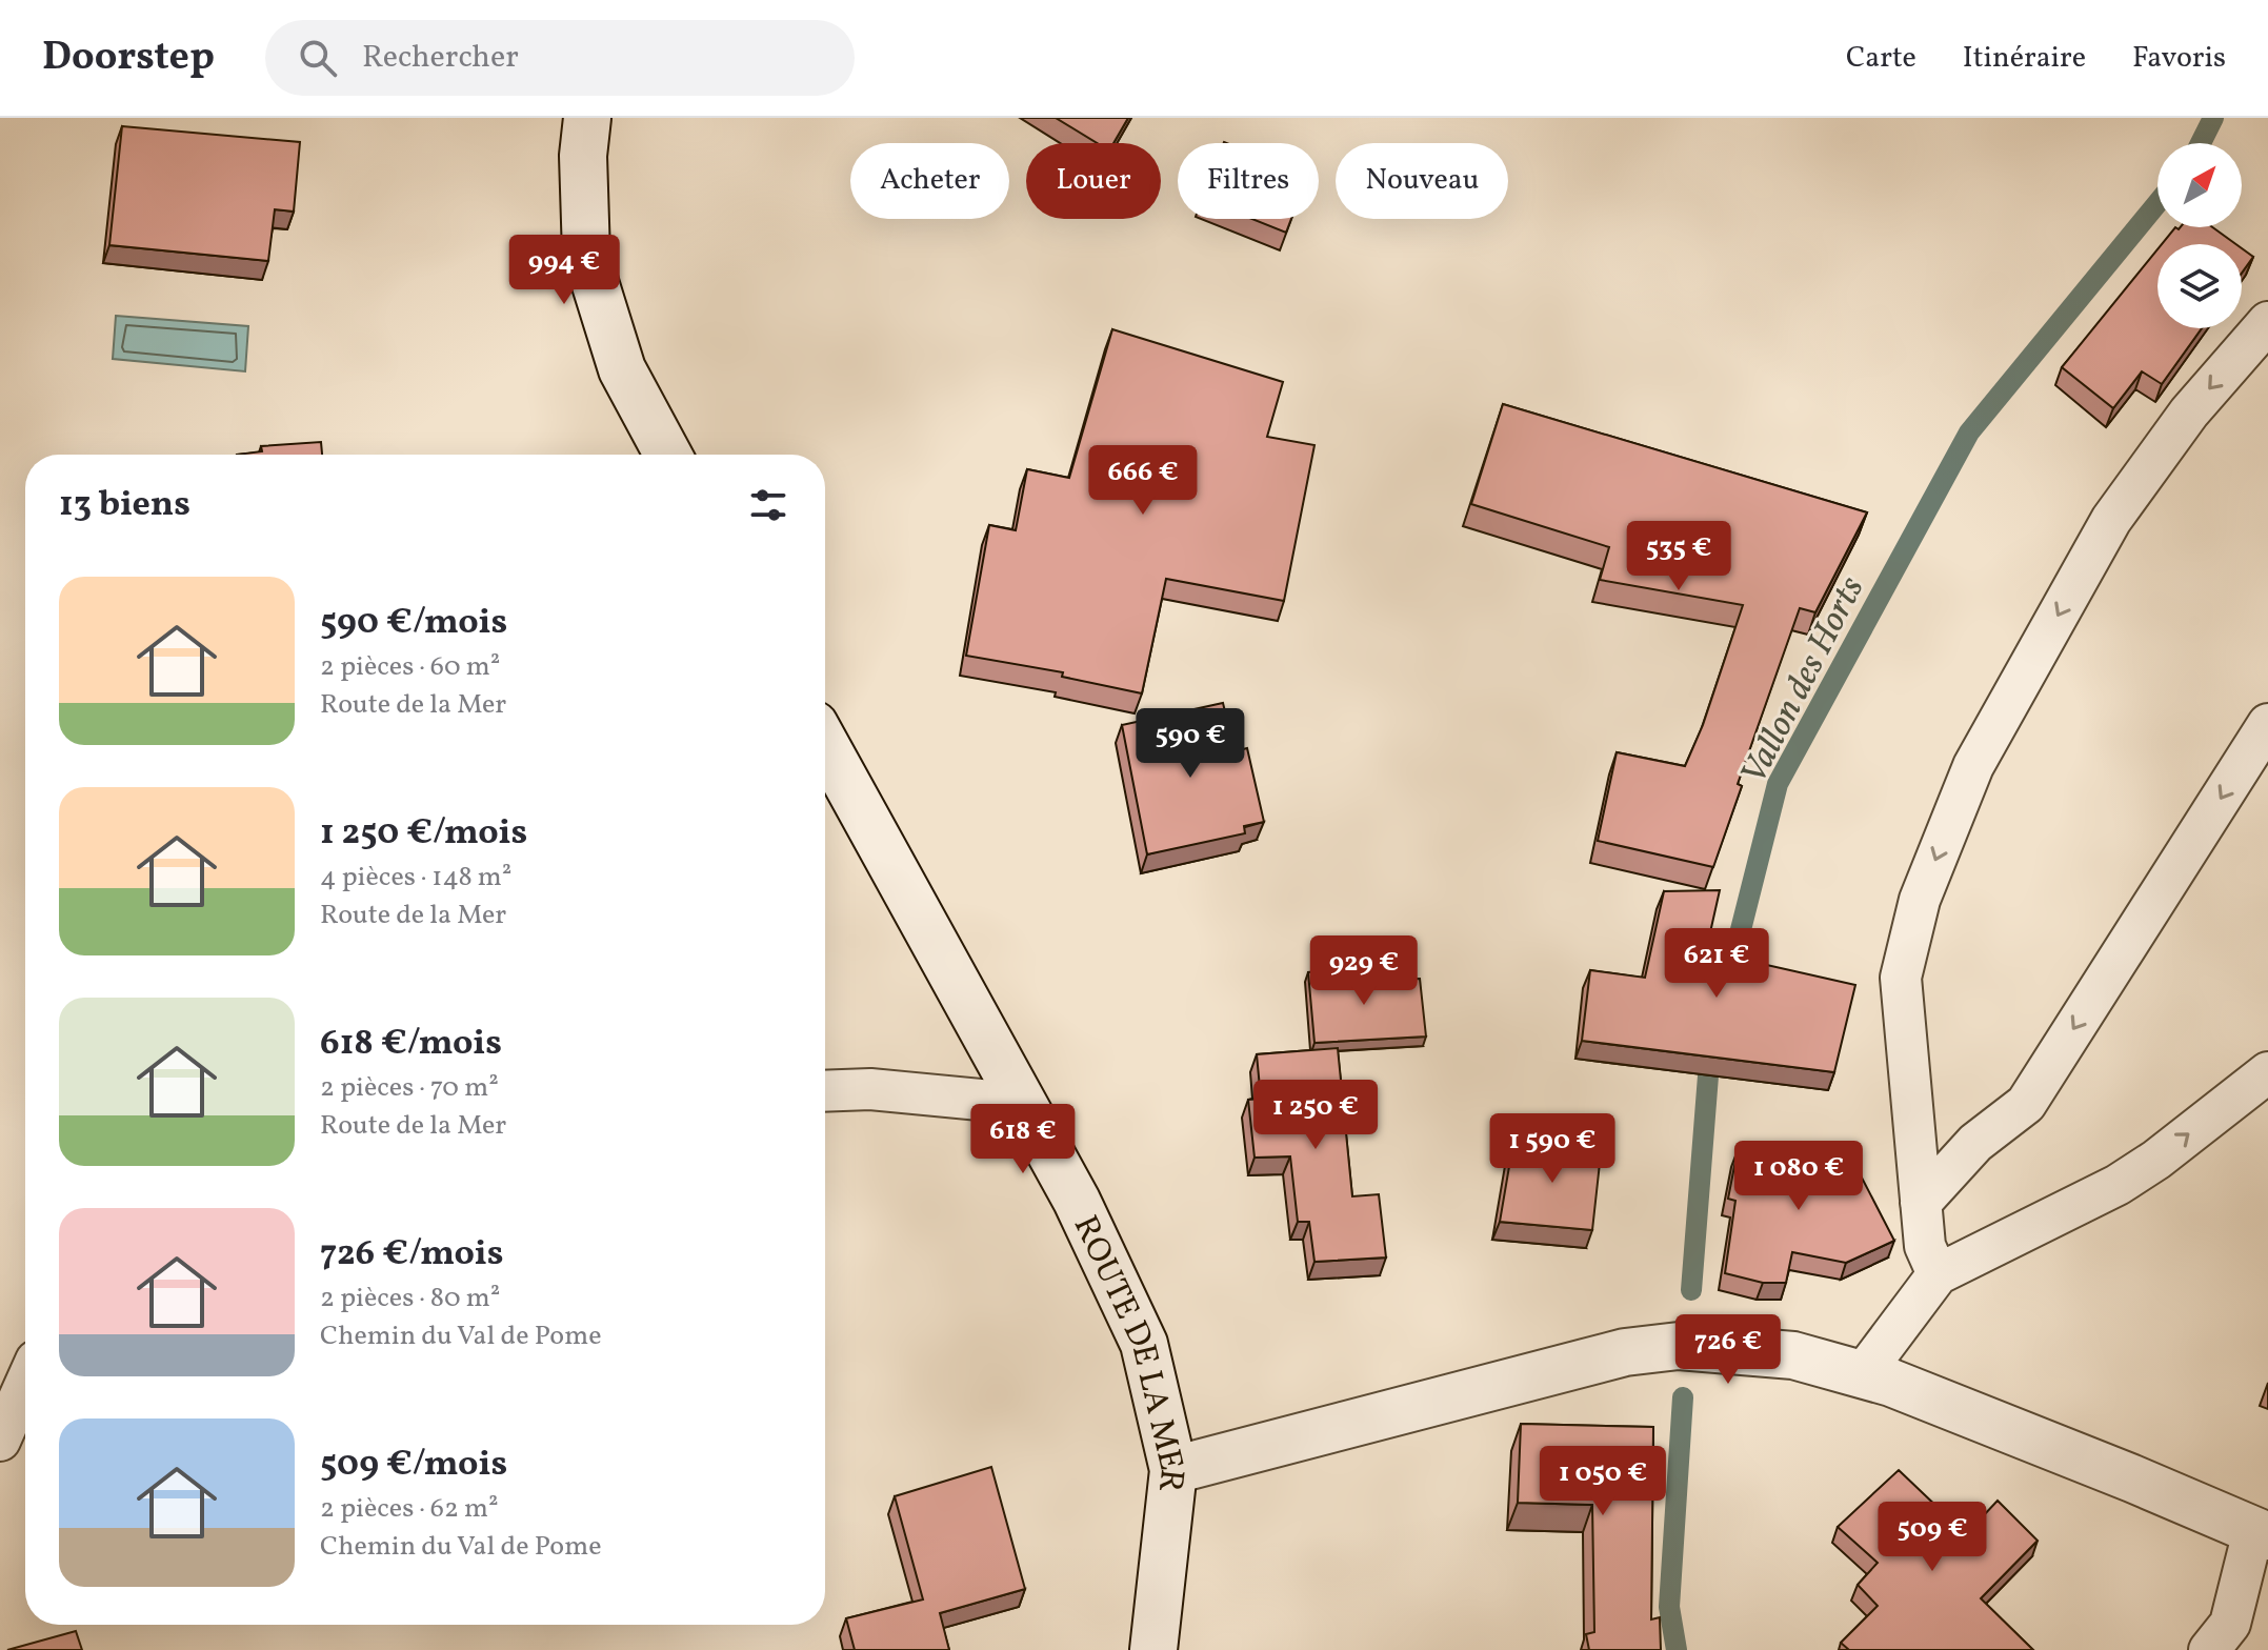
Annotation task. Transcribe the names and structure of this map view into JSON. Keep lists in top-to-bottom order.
{
  "streets": {
    "main road": ["ROUTE DE LA MER"]
  },
  "water": ["Vallon des Horts"],
  "north": "top right",
  "page": {
    "header": "Doorstep",
    "search": "Rechercher",
    "nav": ["Carte", "Itinéraire", "Favoris"],
    "chip": [
      "Acheter",
      "Louer",
      "Filtres",
      "Nouveau"
    ],
    "price": [
      "994 €",
      "666 €",
      "535 €",
      "590 €",
      "621 €",
      "929 €",
      "1 250 €",
      "618 €",
      "1 590 €",
      "1 080 €",
      "726 €",
      "1 050 €",
      "509 €"
    ],
    "heading": "13 biens",
    "list": [
      {
        "name": "590 €/mois",
        "note": "2 pièces · 60 m² · Route de la Mer"
      },
      {
        "name": "1 250 €/mois",
        "note": "4 pièces · 148 m² · Route de la Mer"
      },
      {
        "name": "618 €/mois",
        "note": "2 pièces · 70 m² · Route de la Mer"
      },
      {
        "name": "726 €/mois",
        "note": "2 pièces · 80 m² · Chemin du Val de Pome"
      },
      {
        "name": "509 €/mois",
        "note": "2 pièces · 62 m² · Chemin du Val de Pome"
      }
    ]
  }
}
